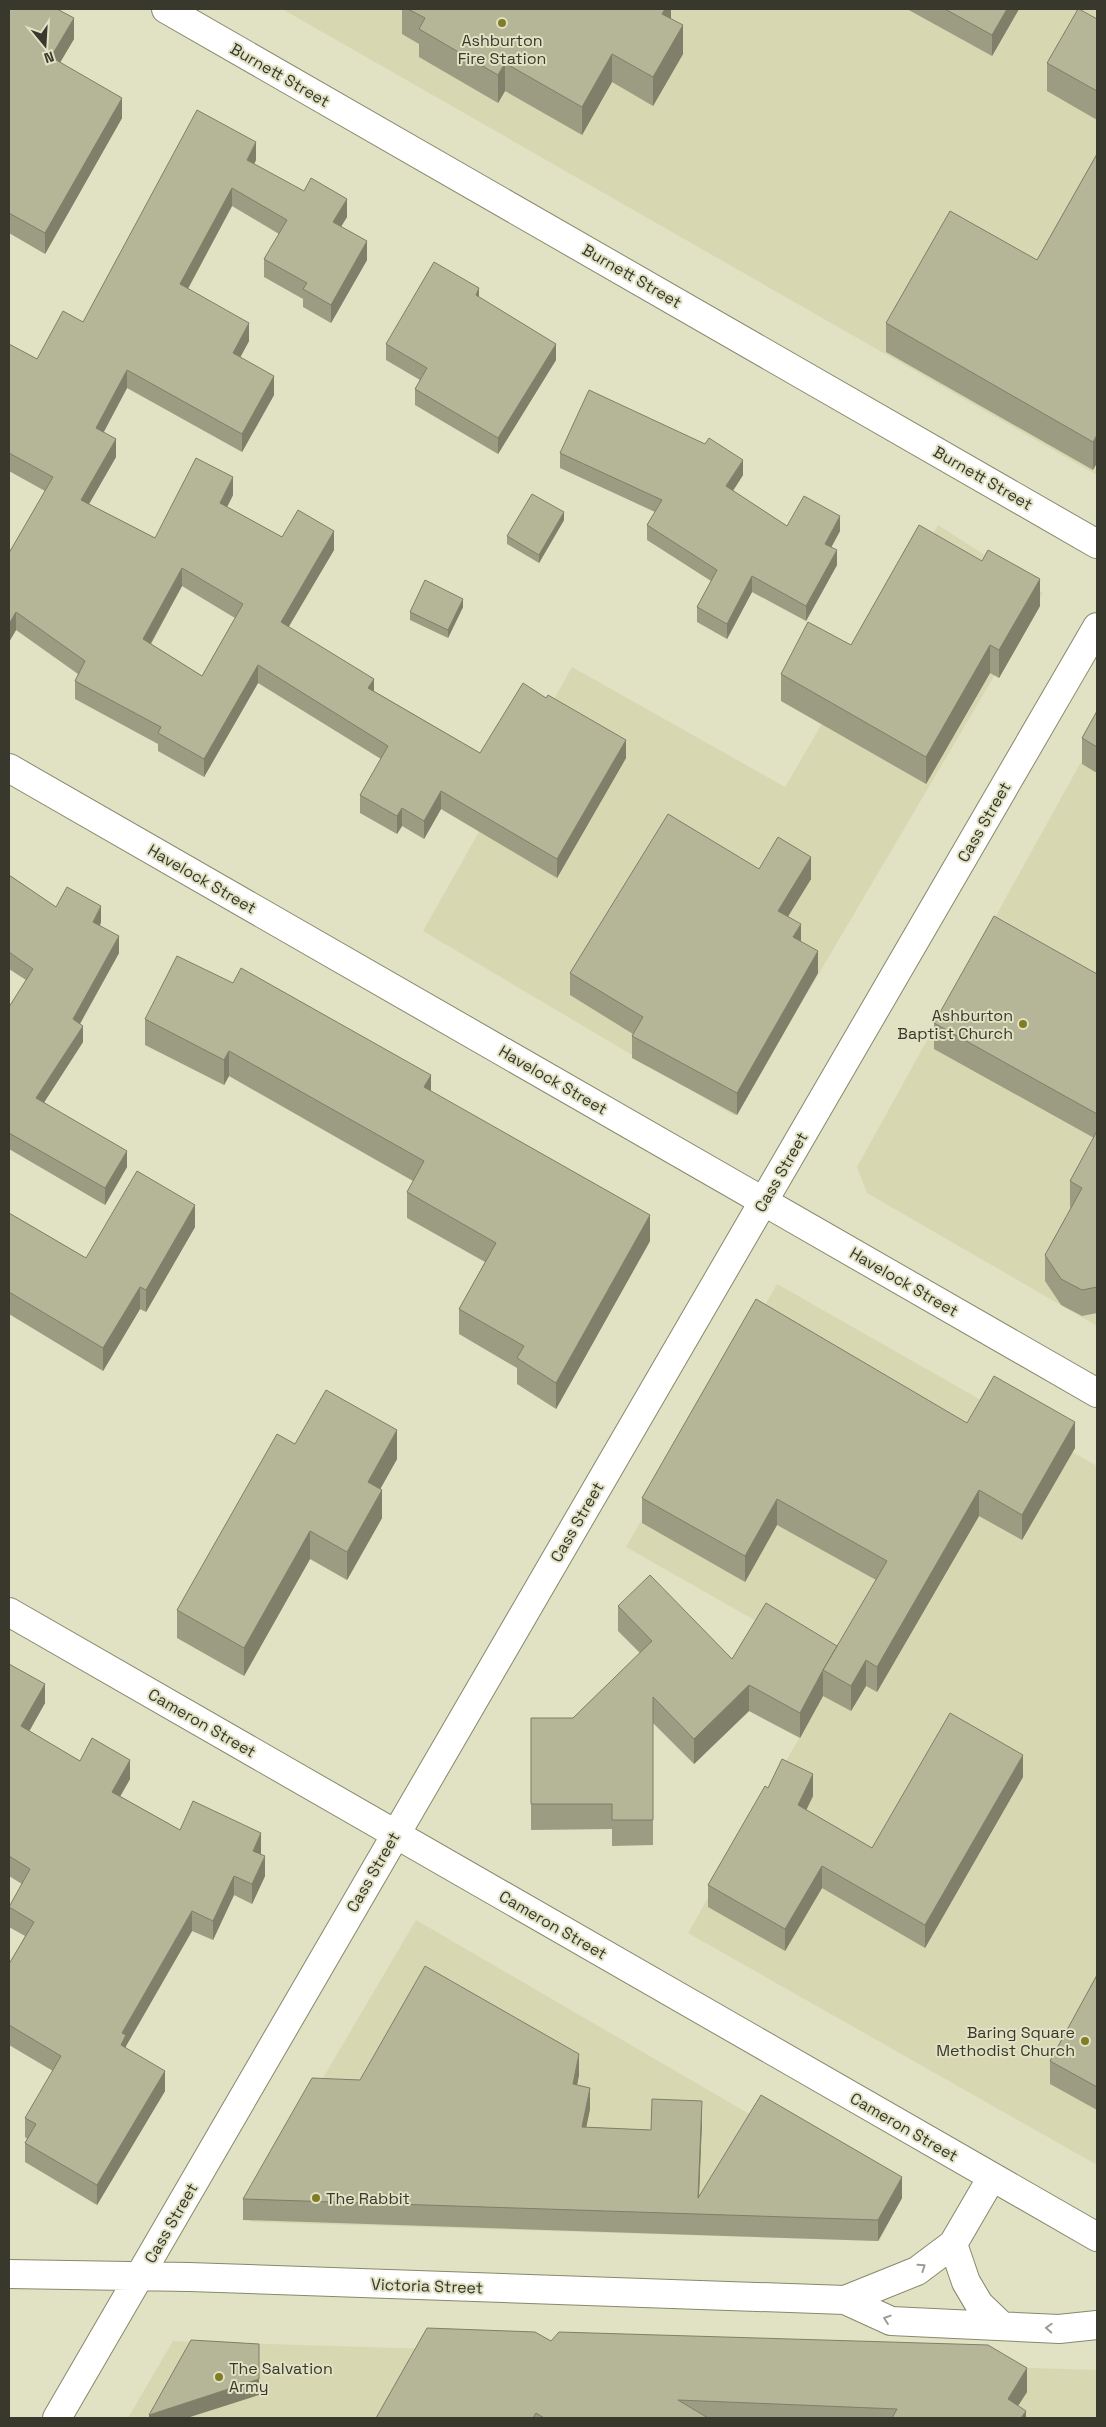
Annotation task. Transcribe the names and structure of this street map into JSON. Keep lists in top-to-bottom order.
{
  "streets": {
    "street": [
      "Burnett Street",
      "Cass Street",
      "Havelock Street",
      "Cameron Street",
      "Victoria Street"
    ]
  },
  "crossings": [
    ["Cass Street", "Havelock Street"],
    ["Cass Street", "Cameron Street"],
    ["Cass Street", "Victoria Street"],
    ["Cameron Street", "Victoria Street"]
  ],
  "places": [
    "Ashburton Fire Station",
    "Ashburton Baptist Church",
    "Baring Square Methodist Church",
    "The Rabbit",
    "The Salvation Army"
  ],
  "north": "bottom"
}
